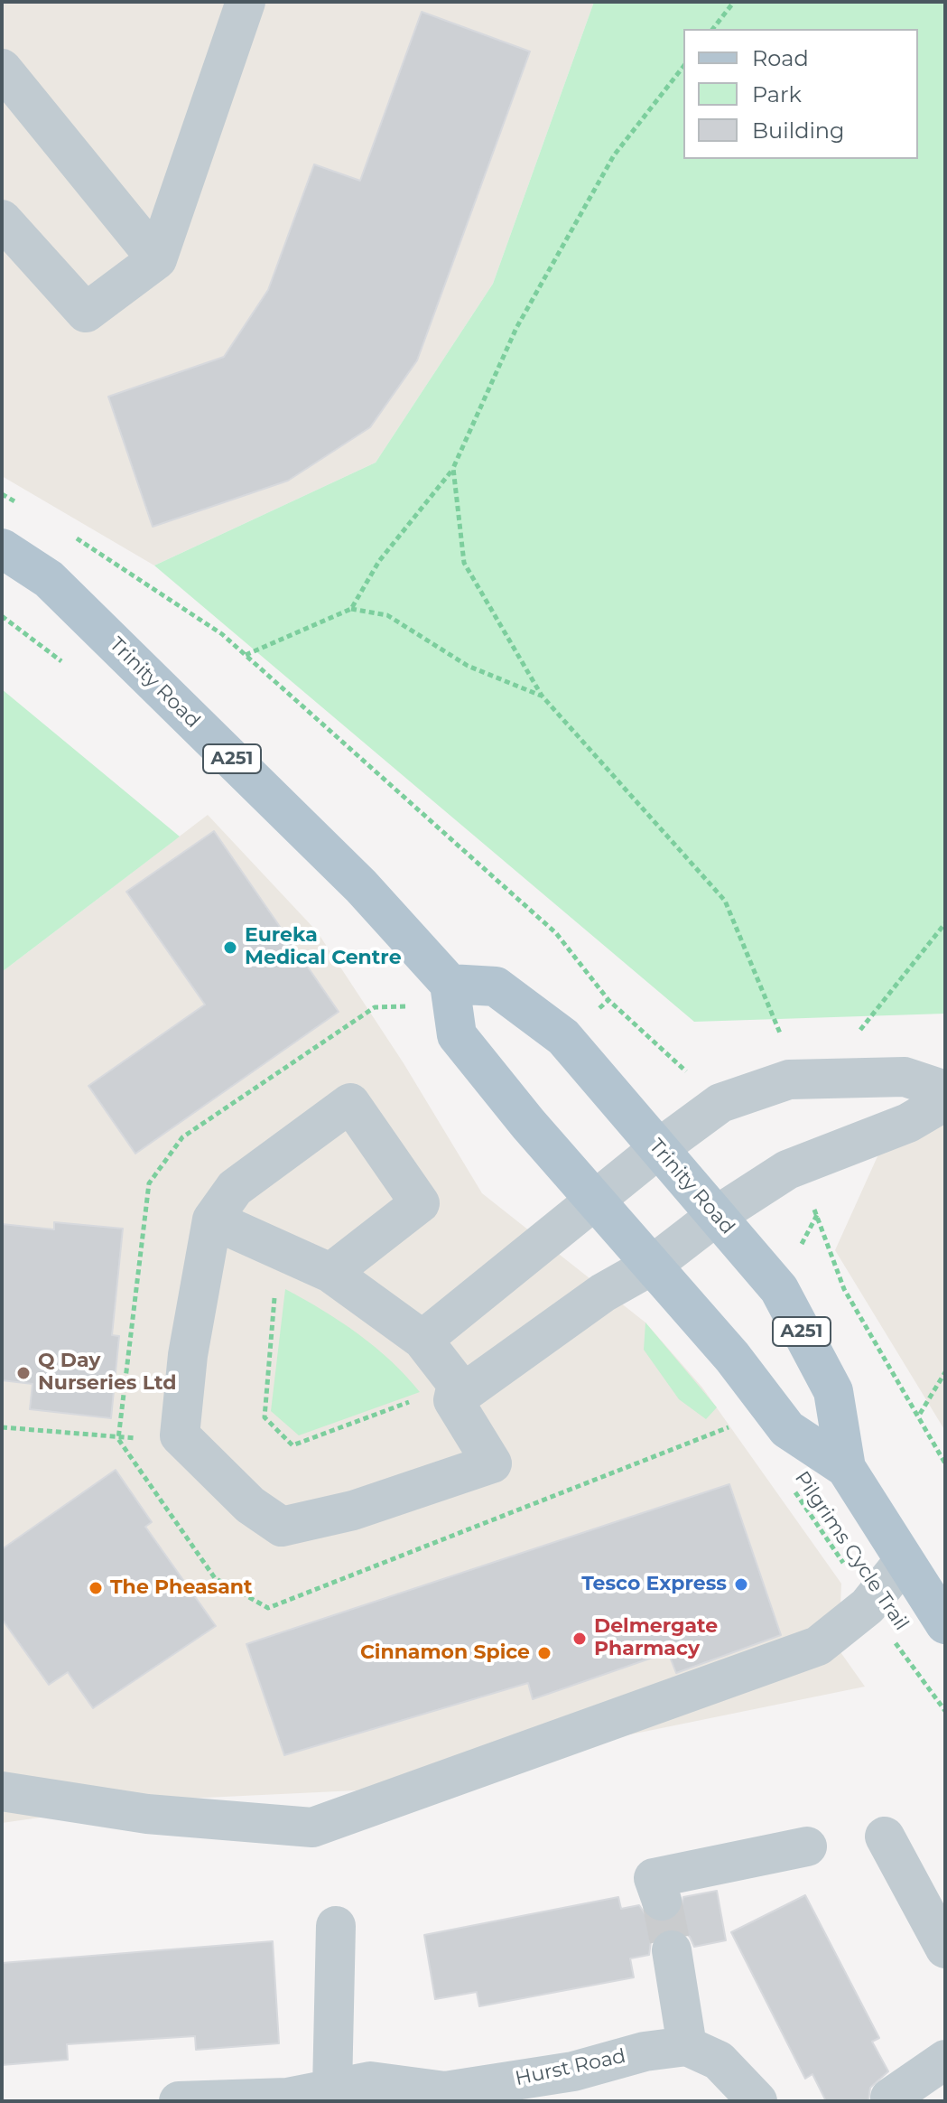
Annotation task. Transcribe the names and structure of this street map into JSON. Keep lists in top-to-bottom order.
{
  "streets": {
    "main road": ["Trinity Road", "A251"],
    "street": ["Hurst Road"],
    "path": ["Pilgrims Cycle Trail"]
  },
  "places": [
    "Eureka Medical Centre",
    "Q Day Nurseries Ltd",
    "Tesco Express",
    "The Pheasant",
    "Delmergate Pharmacy",
    "Cinnamon Spice"
  ],
  "legend": ["Road", "Park", "Building"]
}
